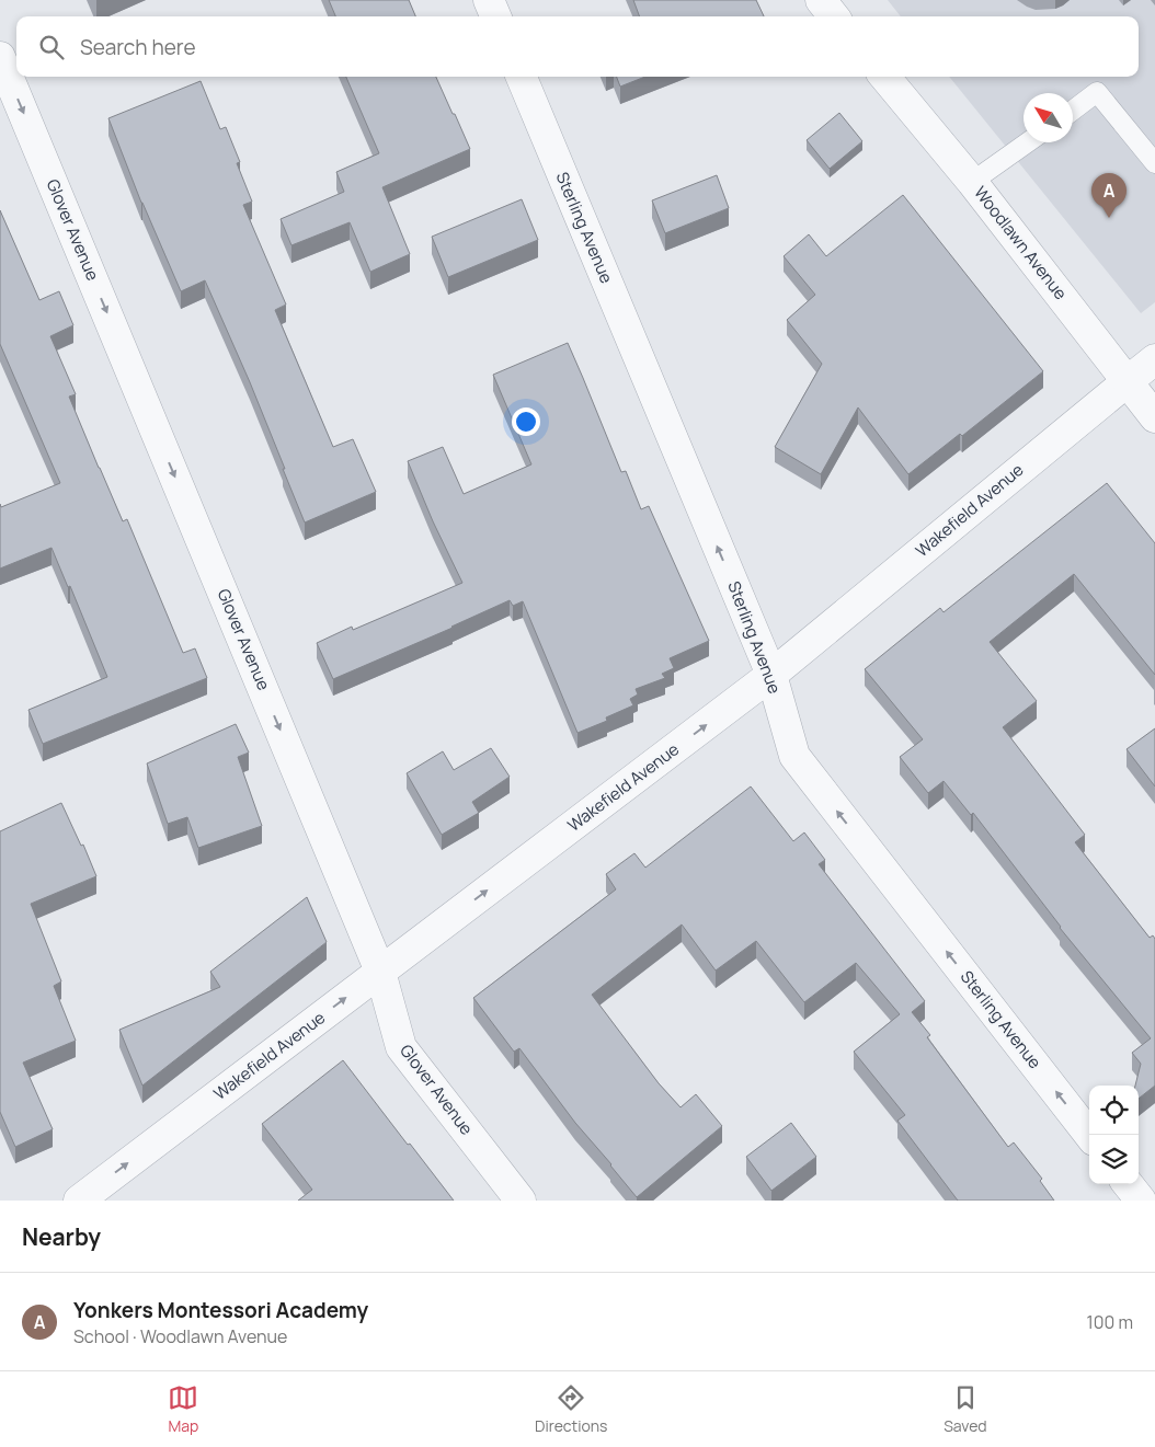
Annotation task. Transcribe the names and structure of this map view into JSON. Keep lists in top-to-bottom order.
{
  "streets": {
    "street": [
      "Sterling Avenue",
      "Glover Avenue",
      "Woodlawn Avenue",
      "Wakefield Avenue"
    ]
  },
  "crossings": [
    ["Sterling Avenue", "Wakefield Avenue"],
    ["Glover Avenue", "Wakefield Avenue"],
    ["Woodlawn Avenue", "Wakefield Avenue"]
  ],
  "one_way": ["Sterling Avenue", "Glover Avenue", "Wakefield Avenue"],
  "north": "top left",
  "page": {
    "search": "Search here",
    "pins": "A",
    "heading": "Nearby",
    "list": [
      {
        "mark": "A",
        "name": "Yonkers Montessori Academy",
        "note": "School · Woodlawn Avenue",
        "value": "100 m"
      }
    ],
    "nav": ["Map", "Directions", "Saved"]
  }
}
